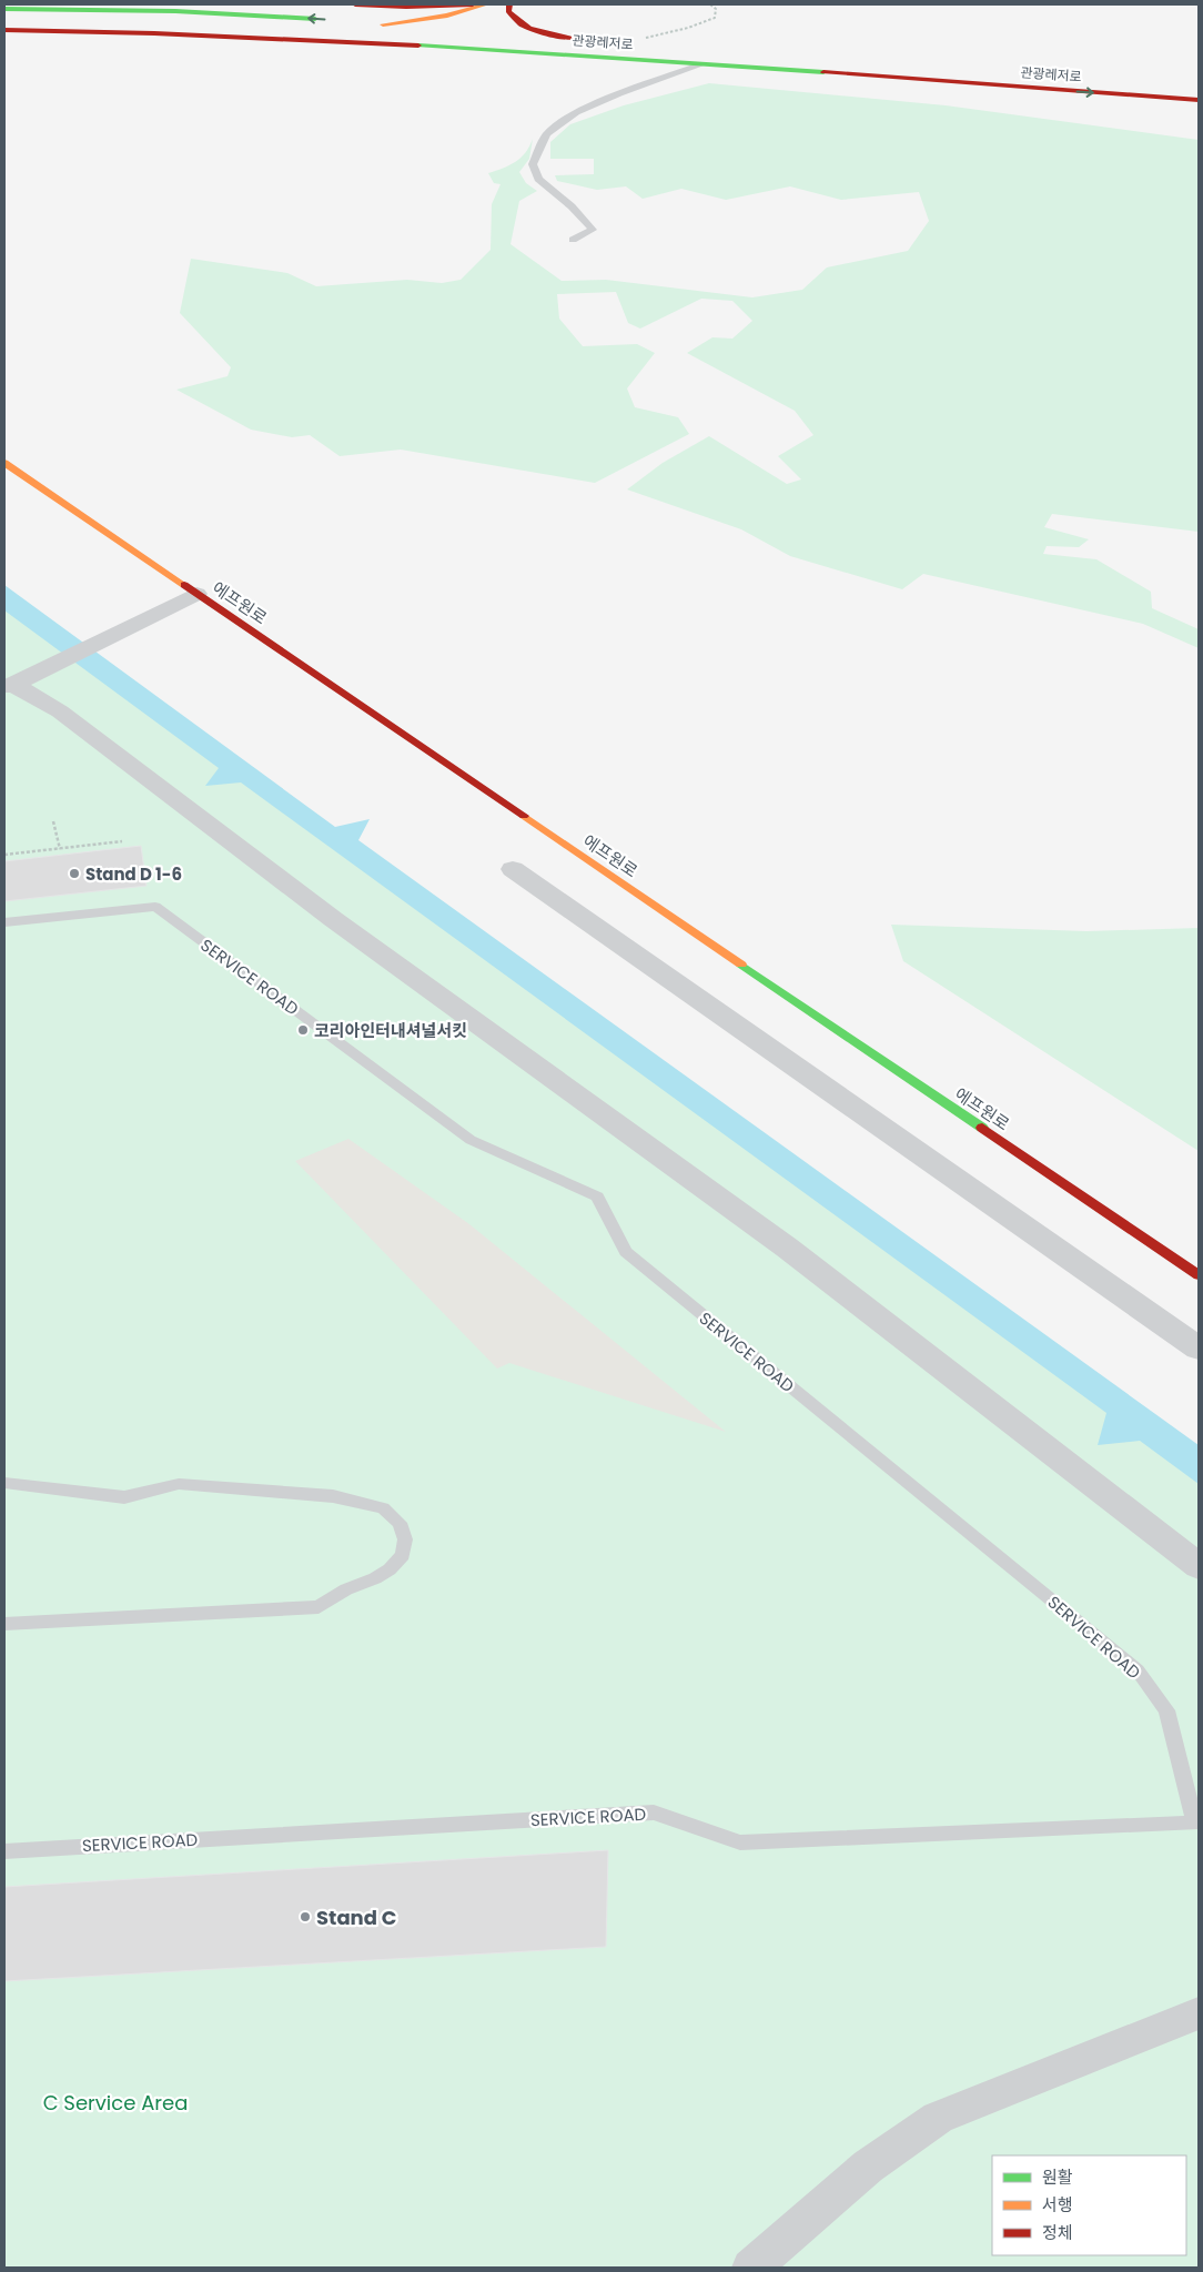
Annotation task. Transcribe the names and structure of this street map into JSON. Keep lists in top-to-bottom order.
{
  "streets": {
    "main road": ["관광레저로", "에프원로"],
    "lane": ["SERVICE ROAD"]
  },
  "parks": ["C Service Area"],
  "places": ["Stand D 1-6", "코리아인터내셔널서킷", "Stand C"],
  "legend": ["원활", "서행", "정체"]
}
